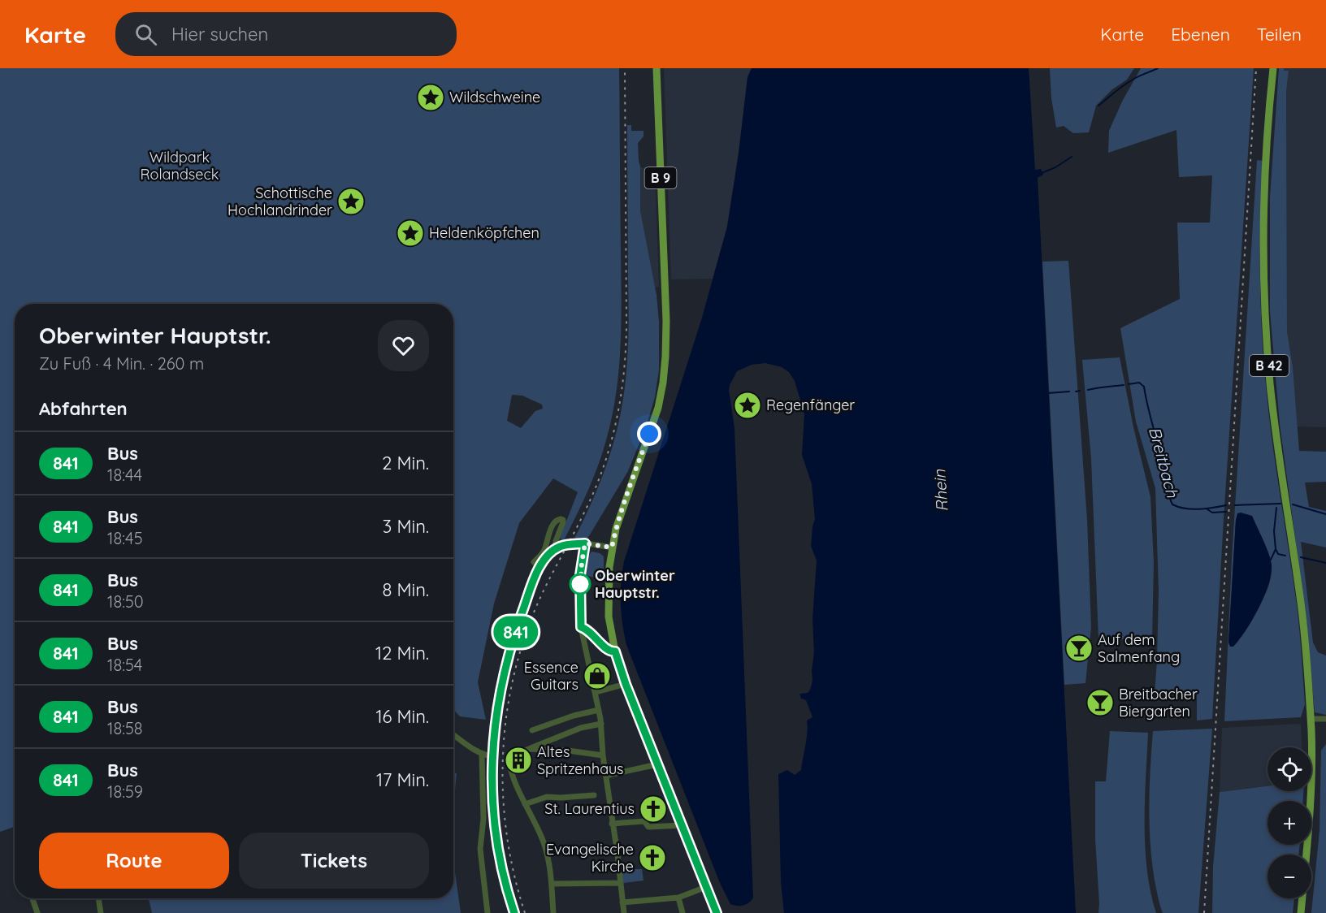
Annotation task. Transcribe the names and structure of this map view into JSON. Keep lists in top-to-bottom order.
{
  "streets": {
    "main road": ["B 9", "B 42"]
  },
  "water": ["Breitbach", "Rhein"],
  "parks": ["Wildpark Rolandseck"],
  "places": {
    "place": [
      "Wildschweine",
      "Schottische Hochlandrinder",
      "Heldenköpfchen",
      "Regenfänger"
    ],
    "other": ["Oberwinter Hauptstr."],
    "bar": ["Auf dem Salmenfang", "Breitbacher Biergarten"],
    "shop": ["Essence Guitars"],
    "building": ["Altes Spritzenhaus"],
    "church": ["St. Laurentius", "Evangelische Kirche"]
  },
  "lines": ["bus line 841"],
  "page": {
    "header": "Karte",
    "search": "Hier suchen",
    "nav": ["Karte", "Ebenen", "Teilen"],
    "on_map": "841",
    "heading": [
      ["Oberwinter Hauptstr.", "Zu Fuß · 4 Min. · 260 m"],
      "Abfahrten"
    ],
    "list": [
      {
        "mark": "841",
        "name": "Bus",
        "note": "18:44",
        "value": "2 Min."
      },
      {
        "mark": "841",
        "name": "Bus",
        "note": "18:45",
        "value": "3 Min."
      },
      {
        "mark": "841",
        "name": "Bus",
        "note": "18:50",
        "value": "8 Min."
      },
      {
        "mark": "841",
        "name": "Bus",
        "note": "18:54",
        "value": "12 Min."
      },
      {
        "mark": "841",
        "name": "Bus",
        "note": "18:58",
        "value": "16 Min."
      },
      {
        "mark": "841",
        "name": "Bus",
        "note": "18:59",
        "value": "17 Min."
      }
    ],
    "map_buttons": ["+", "−"],
    "buttons": ["Route", "Tickets"]
  }
}
